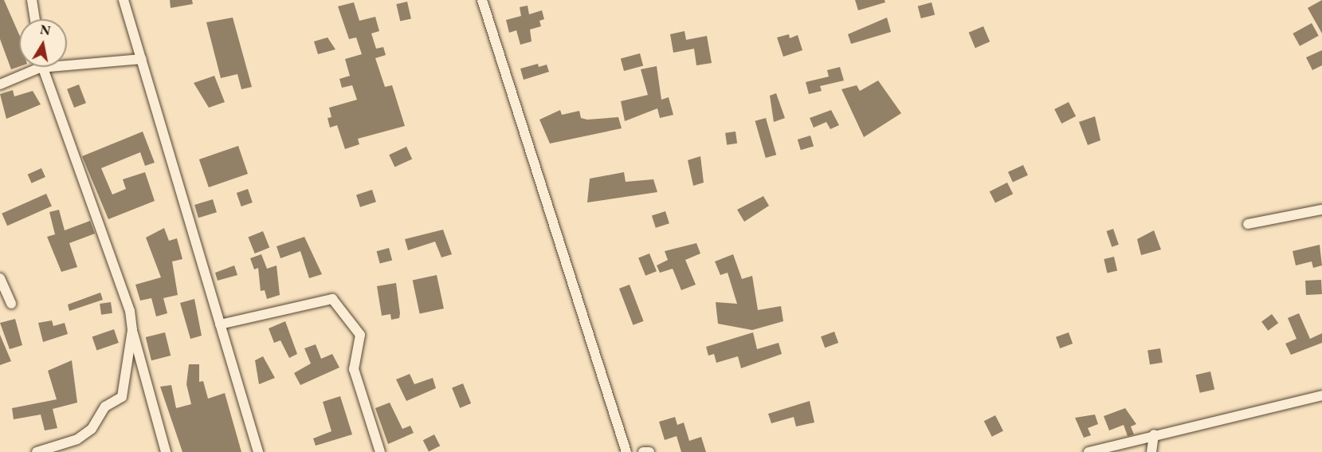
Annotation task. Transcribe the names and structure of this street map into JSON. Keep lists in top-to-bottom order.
{
  "north": "top"
}
